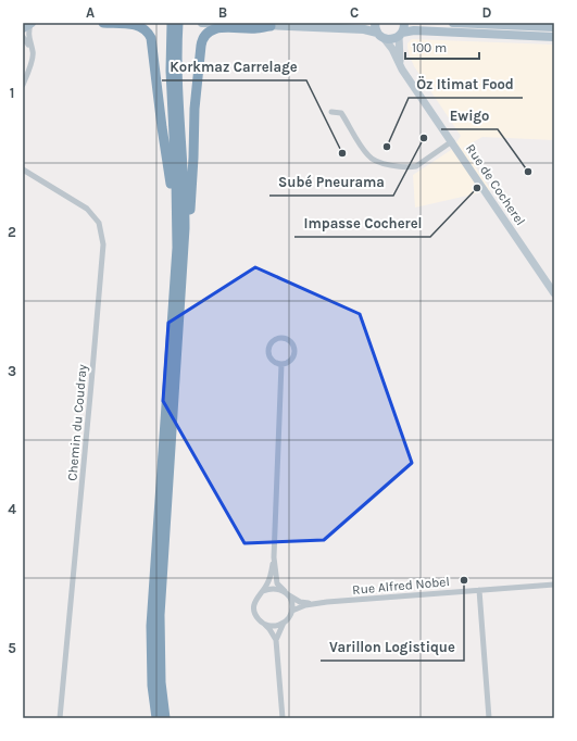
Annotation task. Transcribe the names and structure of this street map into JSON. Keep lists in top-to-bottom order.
{
  "streets": {
    "street": ["Rue de Cocherel", "Chemin du Coudray", "Rue Alfred Nobel"]
  },
  "places": [
    "Subé Pneurama",
    "Öz Itimat Food",
    "Korkmaz Carrelage",
    "Ewigo",
    "Impasse Cocherel",
    "Varillon Logistique"
  ],
  "scale_bar": "100 m",
  "grid": {
    "columns": [
      "A",
      "B",
      "C",
      "D"
    ],
    "rows": [
      "1",
      "2",
      "3",
      "4",
      "5"
    ]
  }
}
